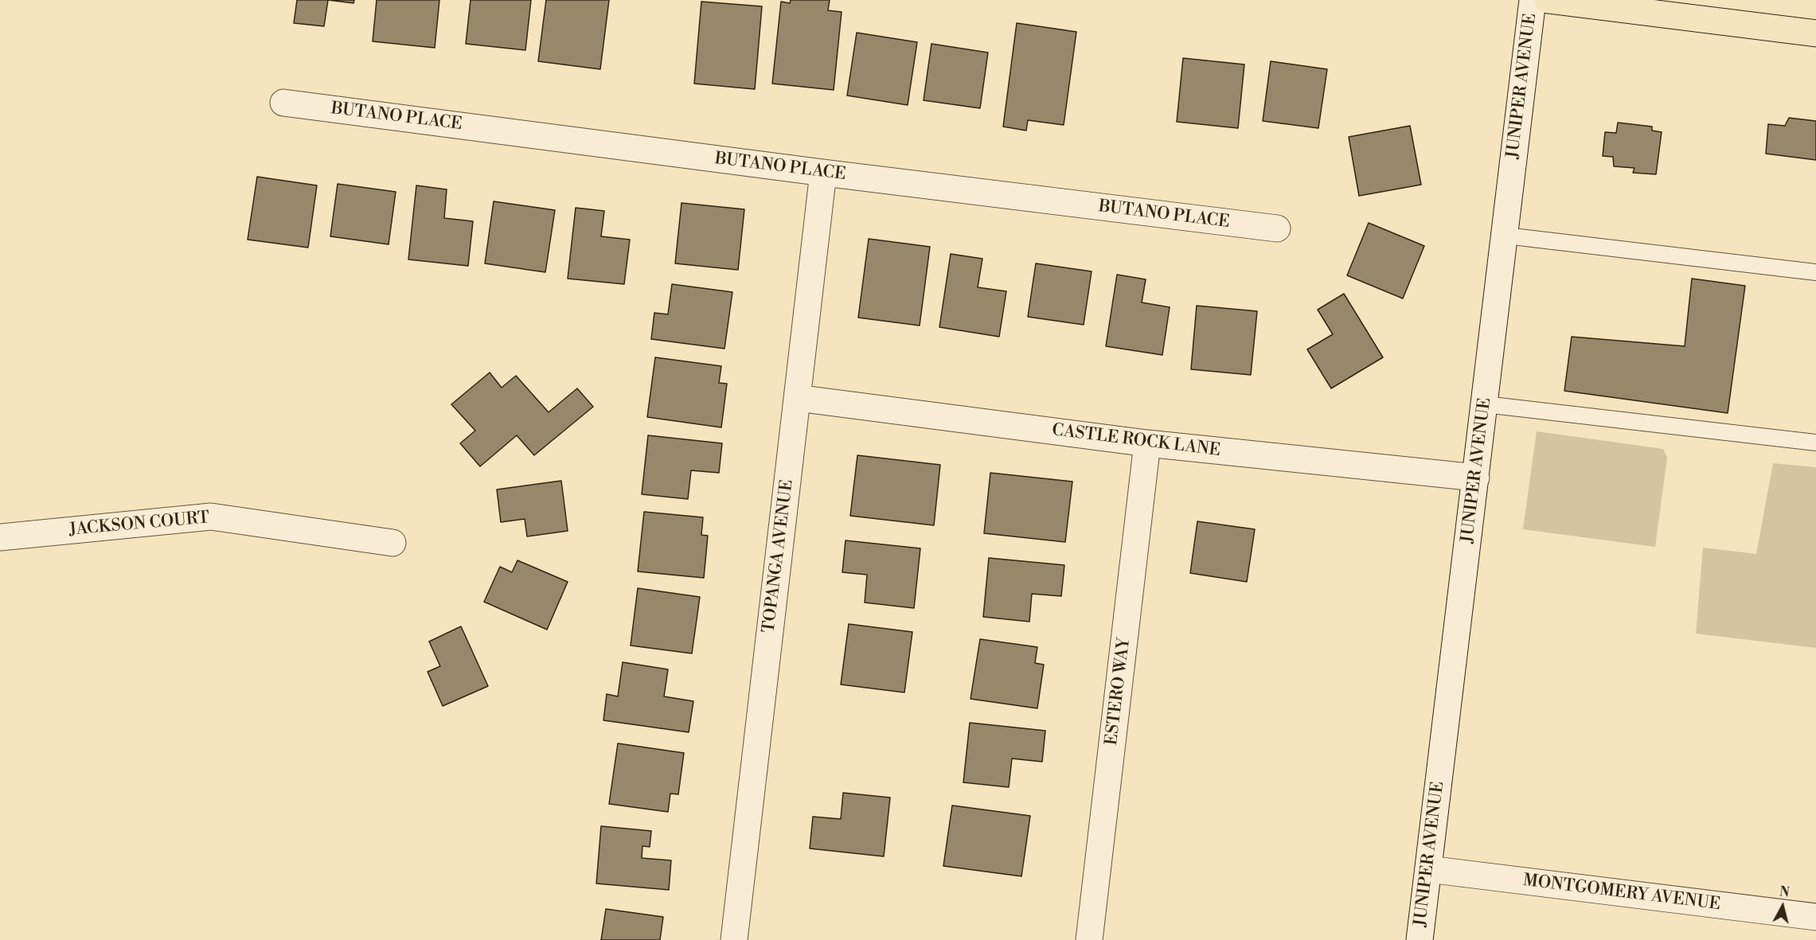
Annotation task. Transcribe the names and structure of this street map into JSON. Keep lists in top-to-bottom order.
{
  "streets": {
    "street": [
      "JUNIPER AVENUE",
      "BUTANO PLACE",
      "CASTLE ROCK LANE",
      "JACKSON COURT",
      "TOPANGA AVENUE",
      "ESTERO WAY",
      "MONTGOMERY AVENUE"
    ]
  },
  "crossings": [
    ["JUNIPER AVENUE", "CASTLE ROCK LANE"],
    ["JUNIPER AVENUE", "MONTGOMERY AVENUE"],
    ["BUTANO PLACE", "TOPANGA AVENUE"],
    ["CASTLE ROCK LANE", "TOPANGA AVENUE"],
    ["CASTLE ROCK LANE", "ESTERO WAY"]
  ],
  "north": "top"
}
